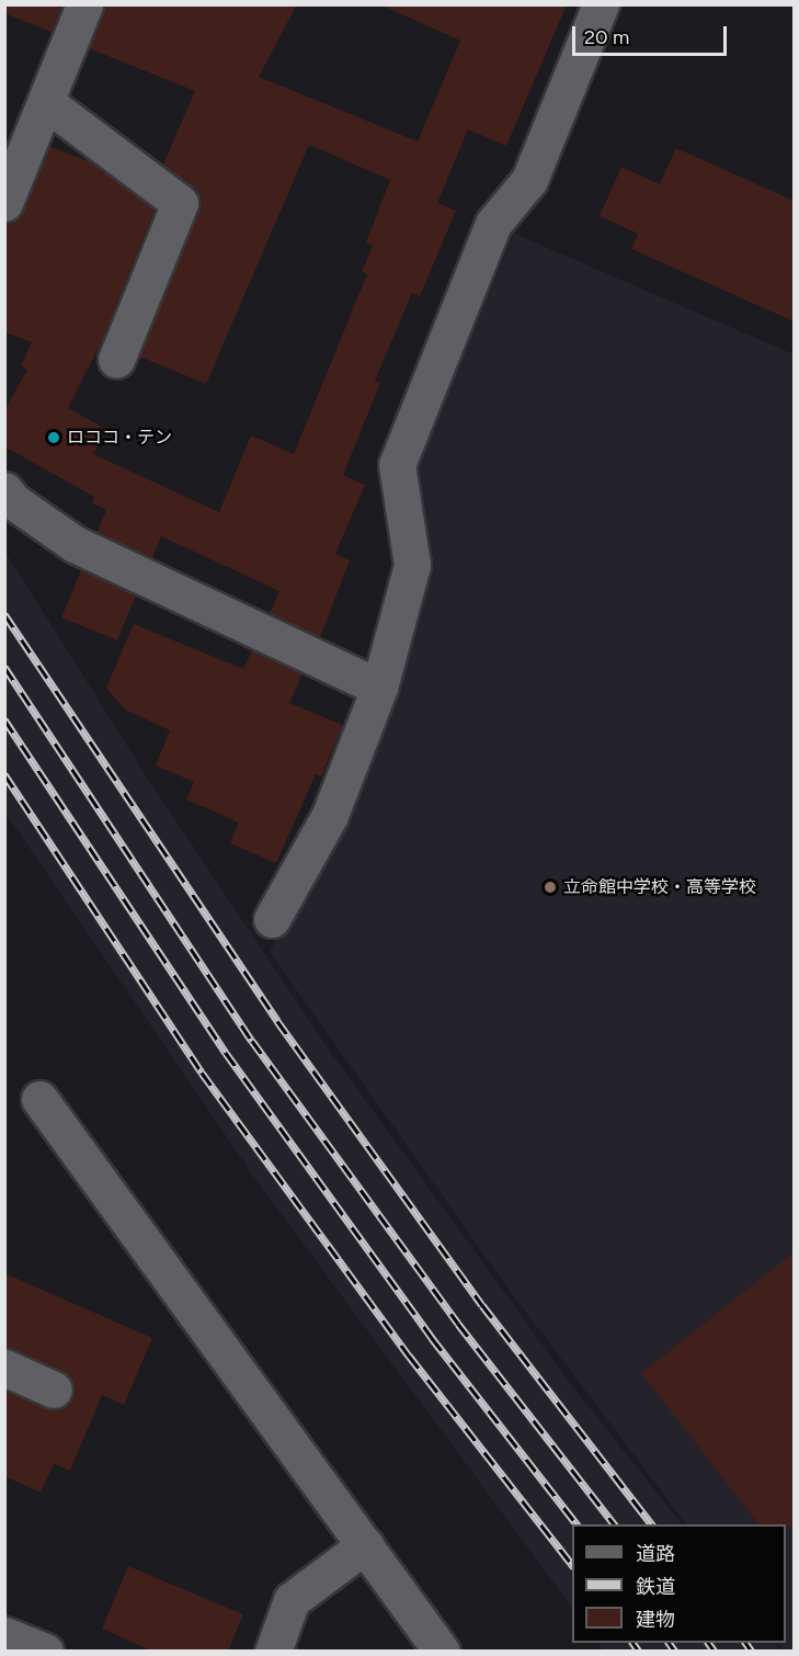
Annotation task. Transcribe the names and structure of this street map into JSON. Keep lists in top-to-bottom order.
{
  "places": ["ロココ・テン", "立命館中学校・高等学校"],
  "legend": ["道路", "鉄道", "建物"],
  "scale_bar": "20 m"
}
